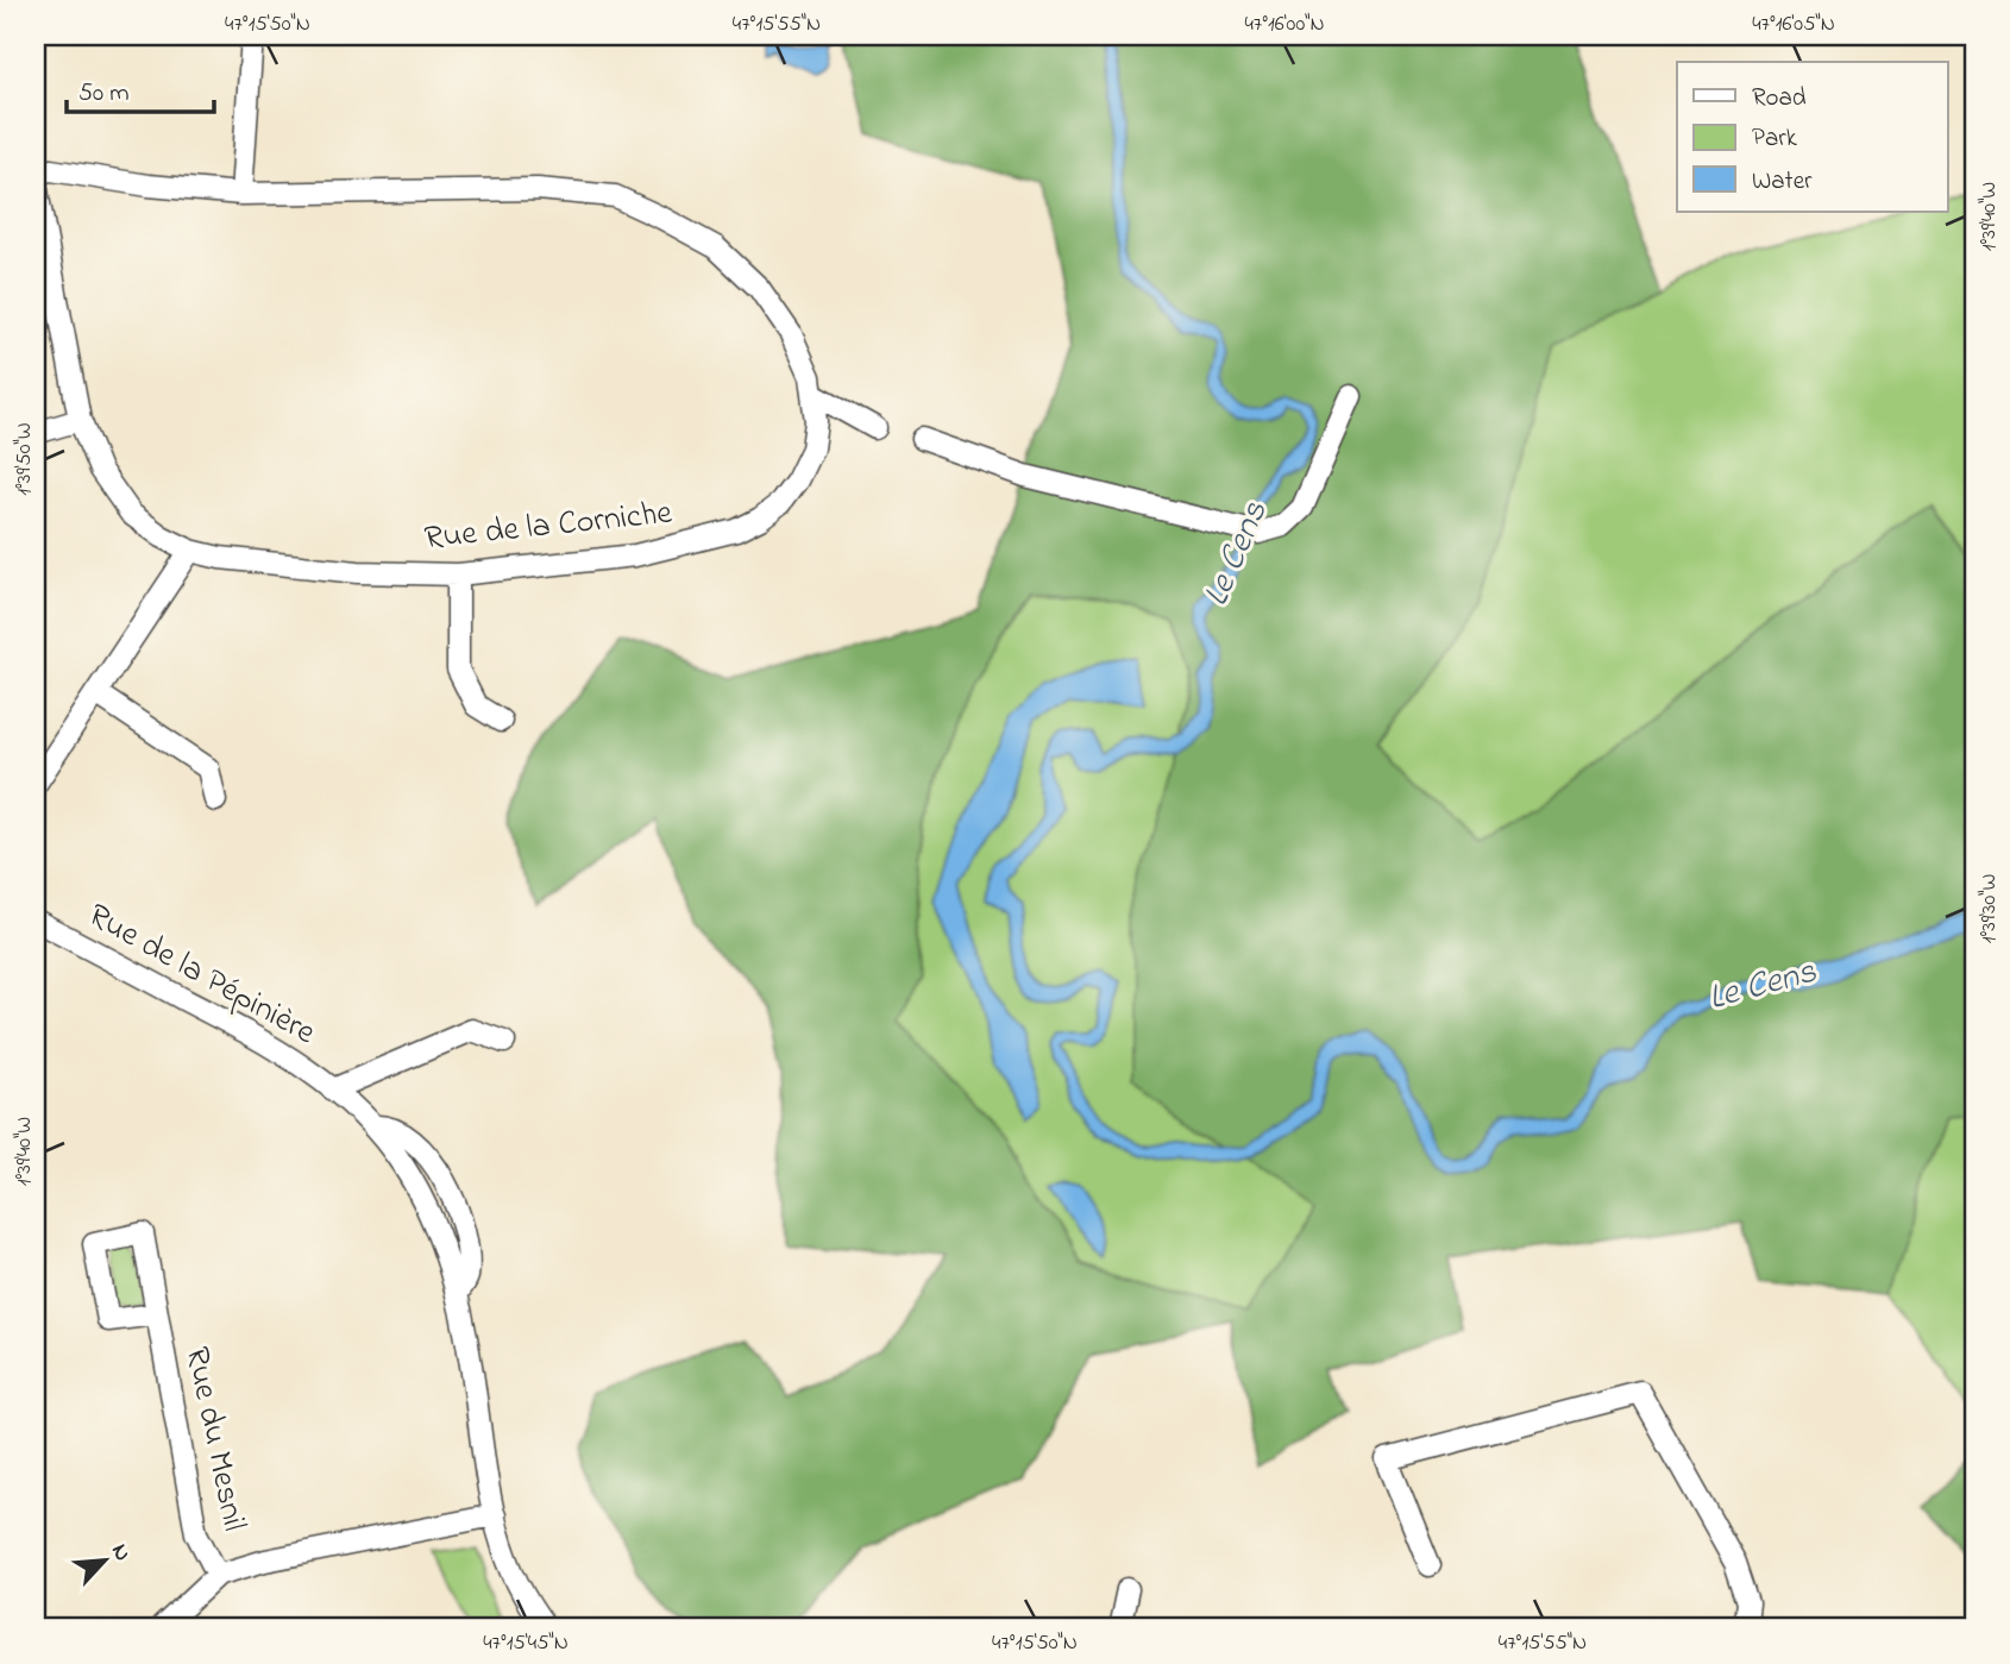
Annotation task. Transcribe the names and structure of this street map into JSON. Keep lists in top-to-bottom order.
{
  "streets": {
    "street": ["Rue de la Corniche", "Rue de la Pépinière", "Rue du Mesnil"]
  },
  "water": ["Le Cens"],
  "legend": ["Road", "Park", "Water"],
  "scale_bar": "50 m",
  "north": "top right",
  "coordinates": [
    "47°15'50\"N",
    "47°15'55\"N",
    "47°16'00\"N",
    "47°16'05\"N",
    "1°39'40\"W",
    "1°39'50\"W",
    "1°39'30\"W",
    "47°15'45\"N"
  ]
}
